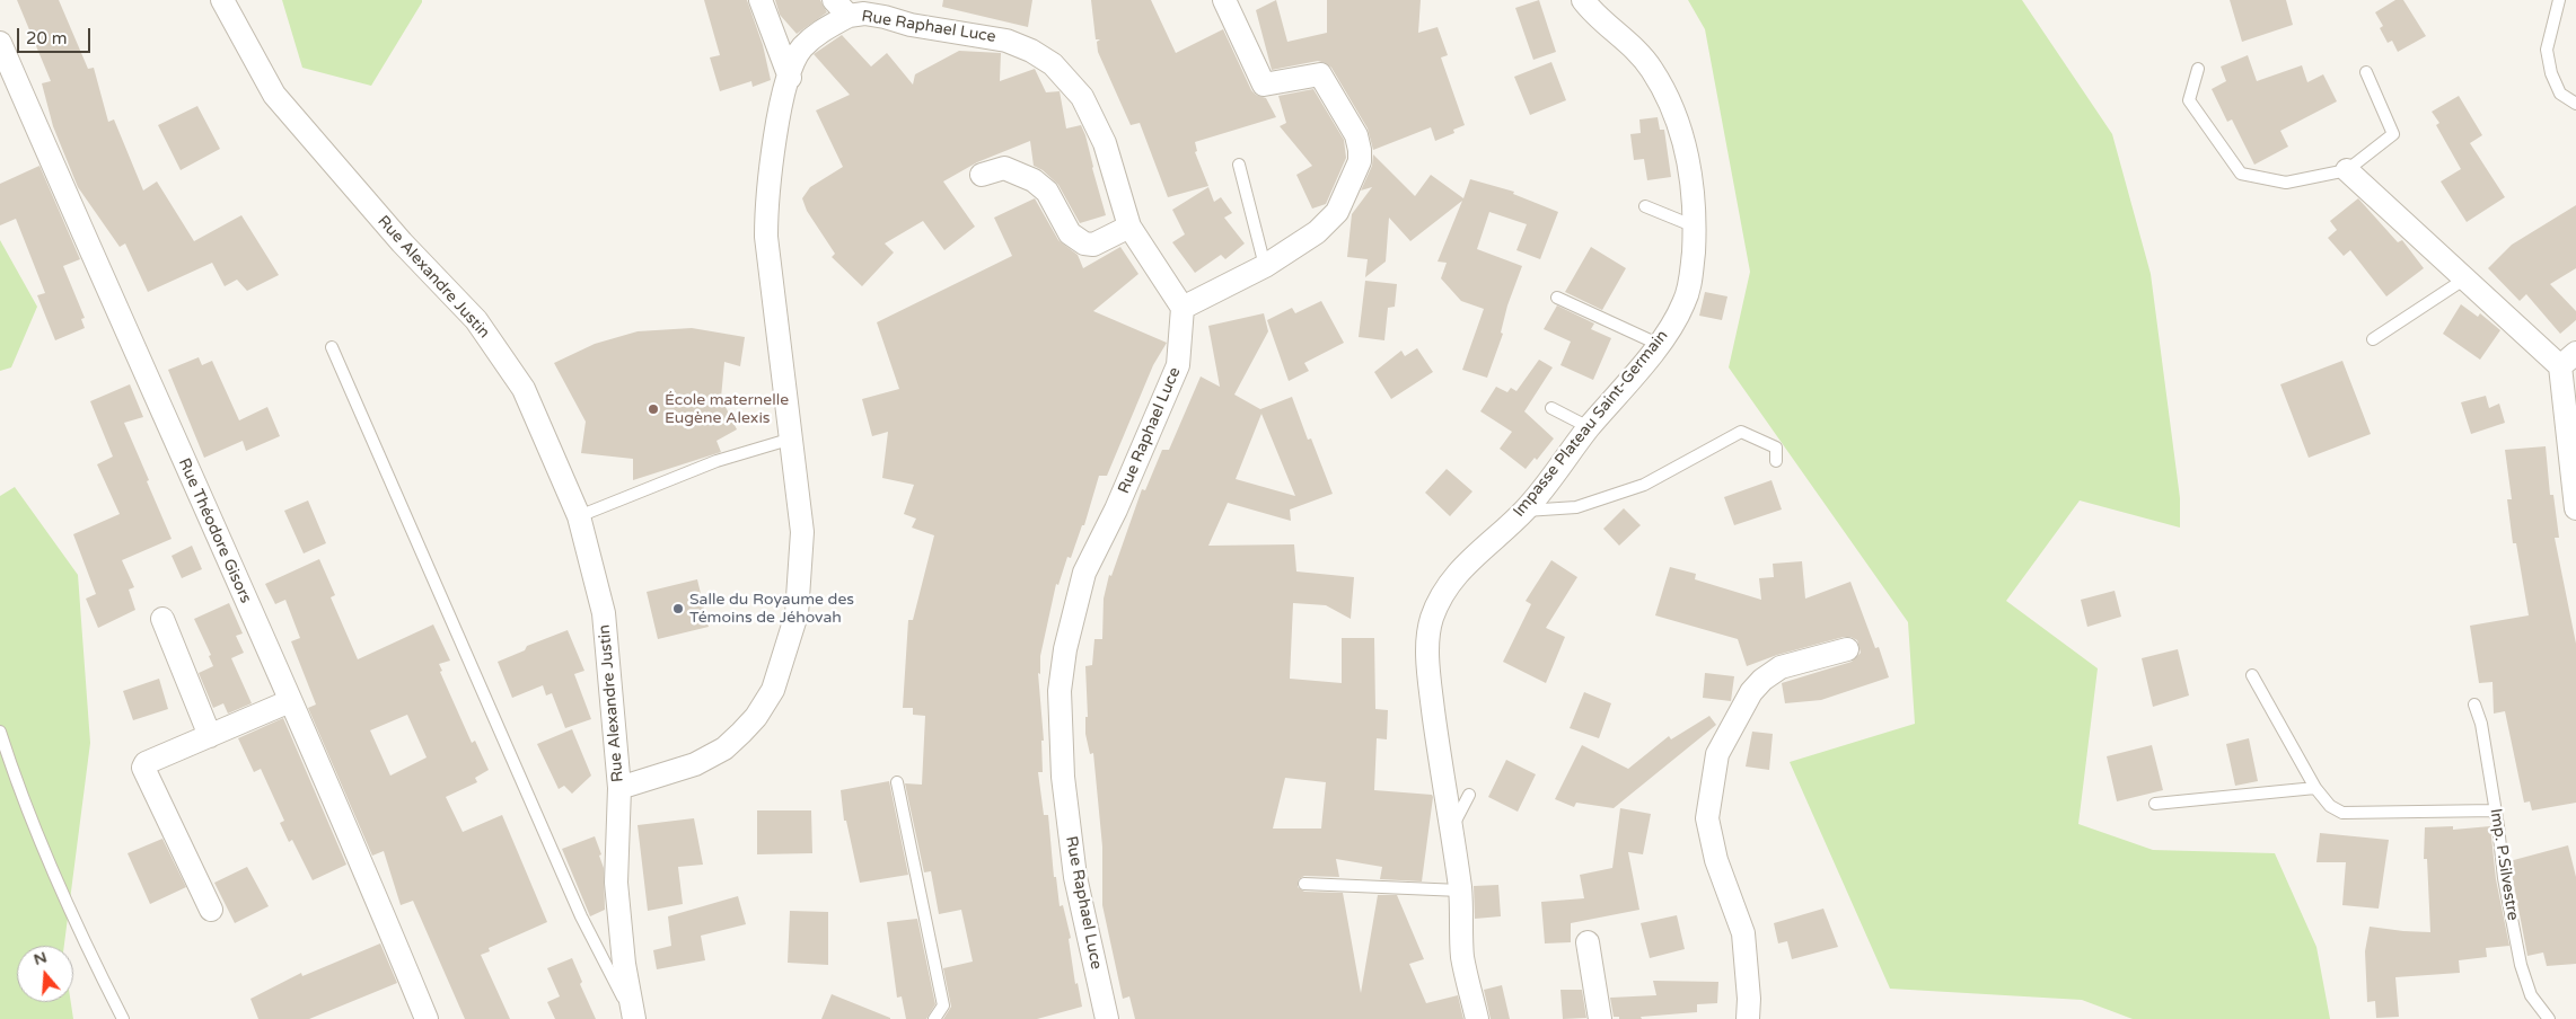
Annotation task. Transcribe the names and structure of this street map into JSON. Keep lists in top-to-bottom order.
{
  "streets": {
    "street": [
      "Rue Raphael Luce",
      "Rue Alexandre Justin",
      "Impasse Plateau Saint-Germain",
      "Rue Théodore Gisors"
    ],
    "lane": ["Imp. P.Silvestre"]
  },
  "places": ["École maternelle Eugène Alexis", "Salle du Royaume des Témoins de Jéhovah"],
  "scale_bar": "20 m",
  "north": "top"
}
